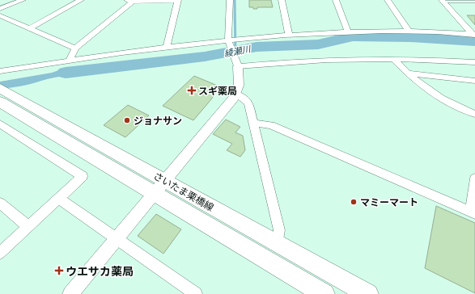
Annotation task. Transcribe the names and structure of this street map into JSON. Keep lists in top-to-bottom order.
{
  "streets": {
    "main road": ["さいたま栗橋線"]
  },
  "water": ["綾瀬川"],
  "places": {
    "health": ["スギ薬局", "ウエサカ薬局"],
    "other": ["ジョナサン", "マミーマート"]
  }
}
